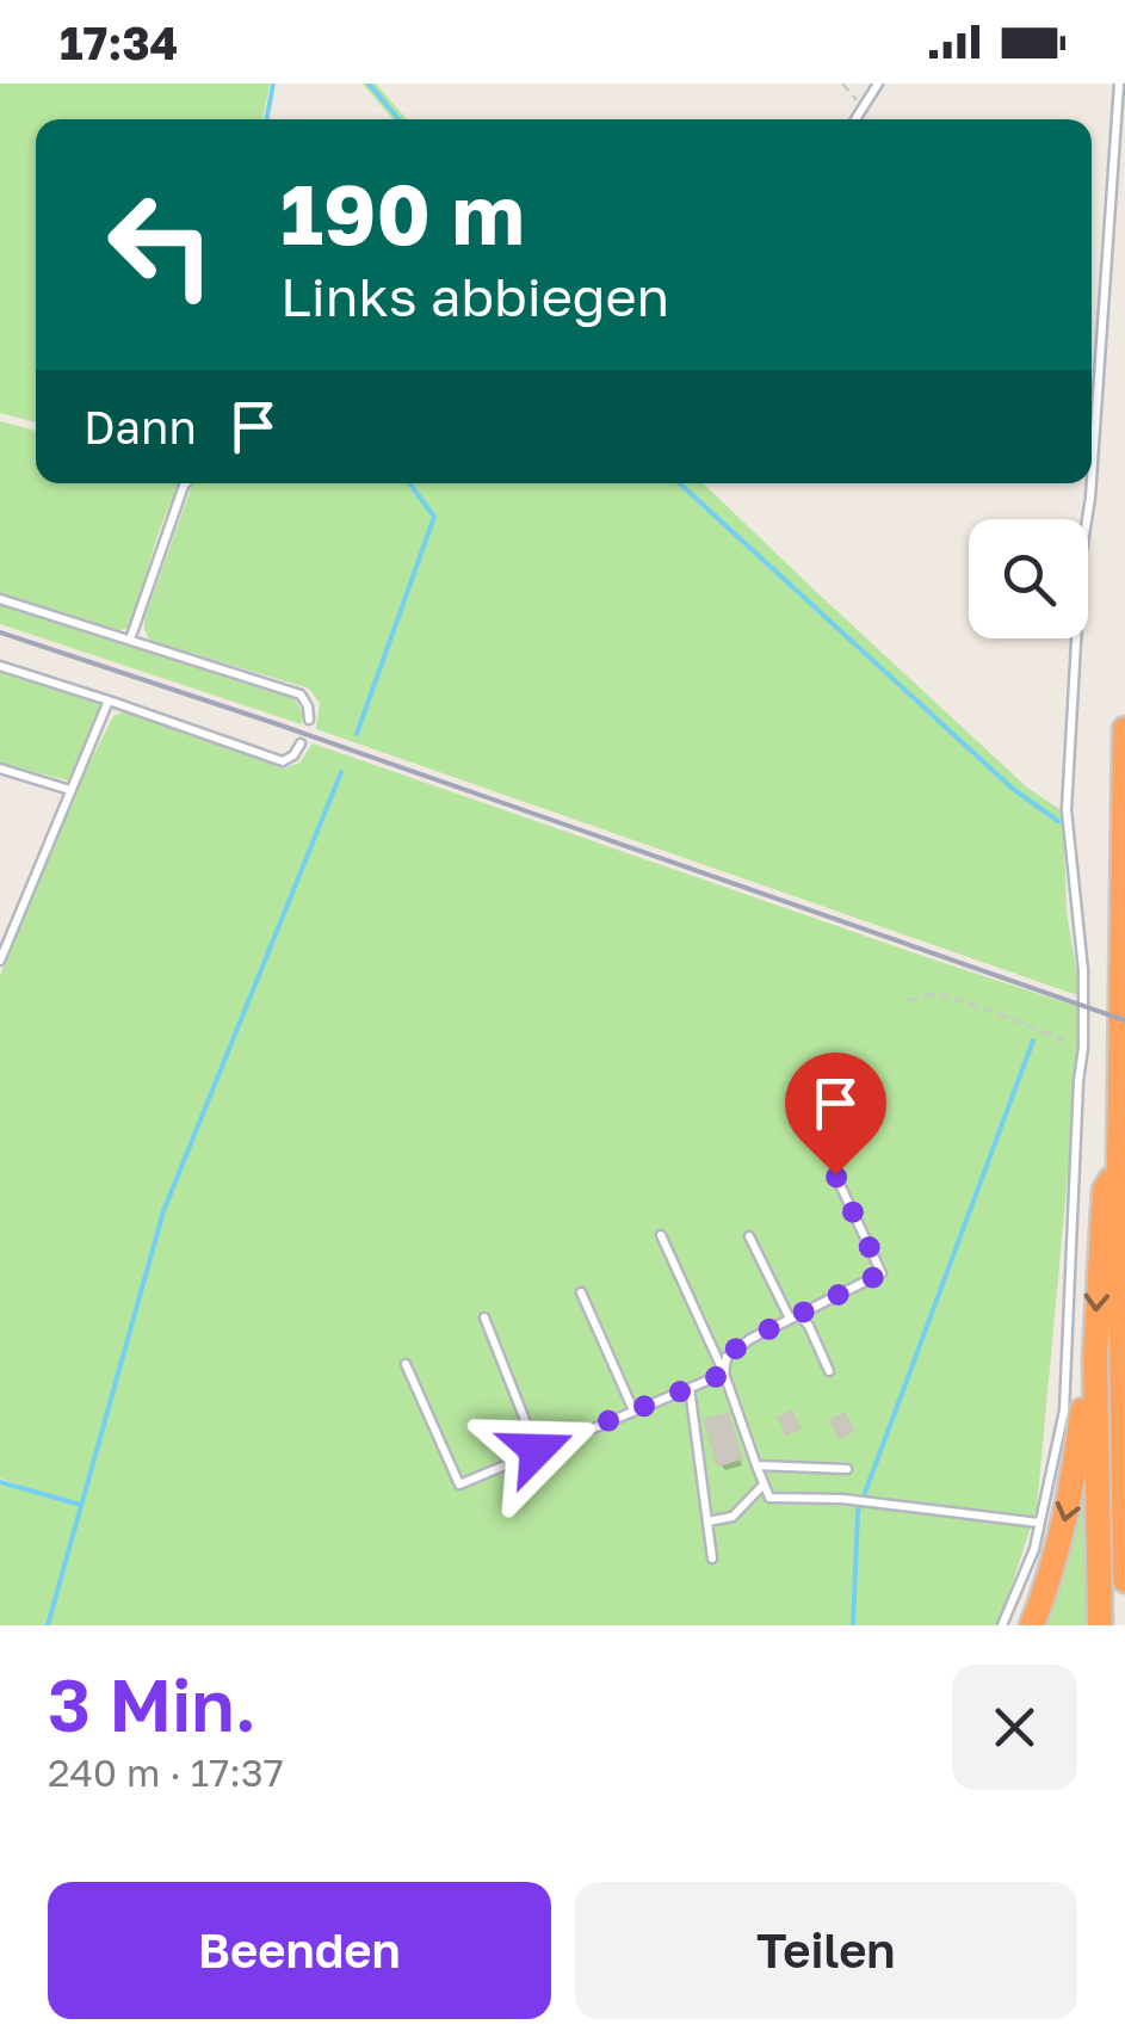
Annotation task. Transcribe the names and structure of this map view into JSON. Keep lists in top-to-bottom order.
{
  "page": {
    "status": "17:34",
    "turn": ["190 m", "Links abbiegen"],
    "then": "Dann",
    "heading": ["3 Min.", "240 m · 17:37"],
    "buttons": ["Beenden", "Teilen"]
  }
}
